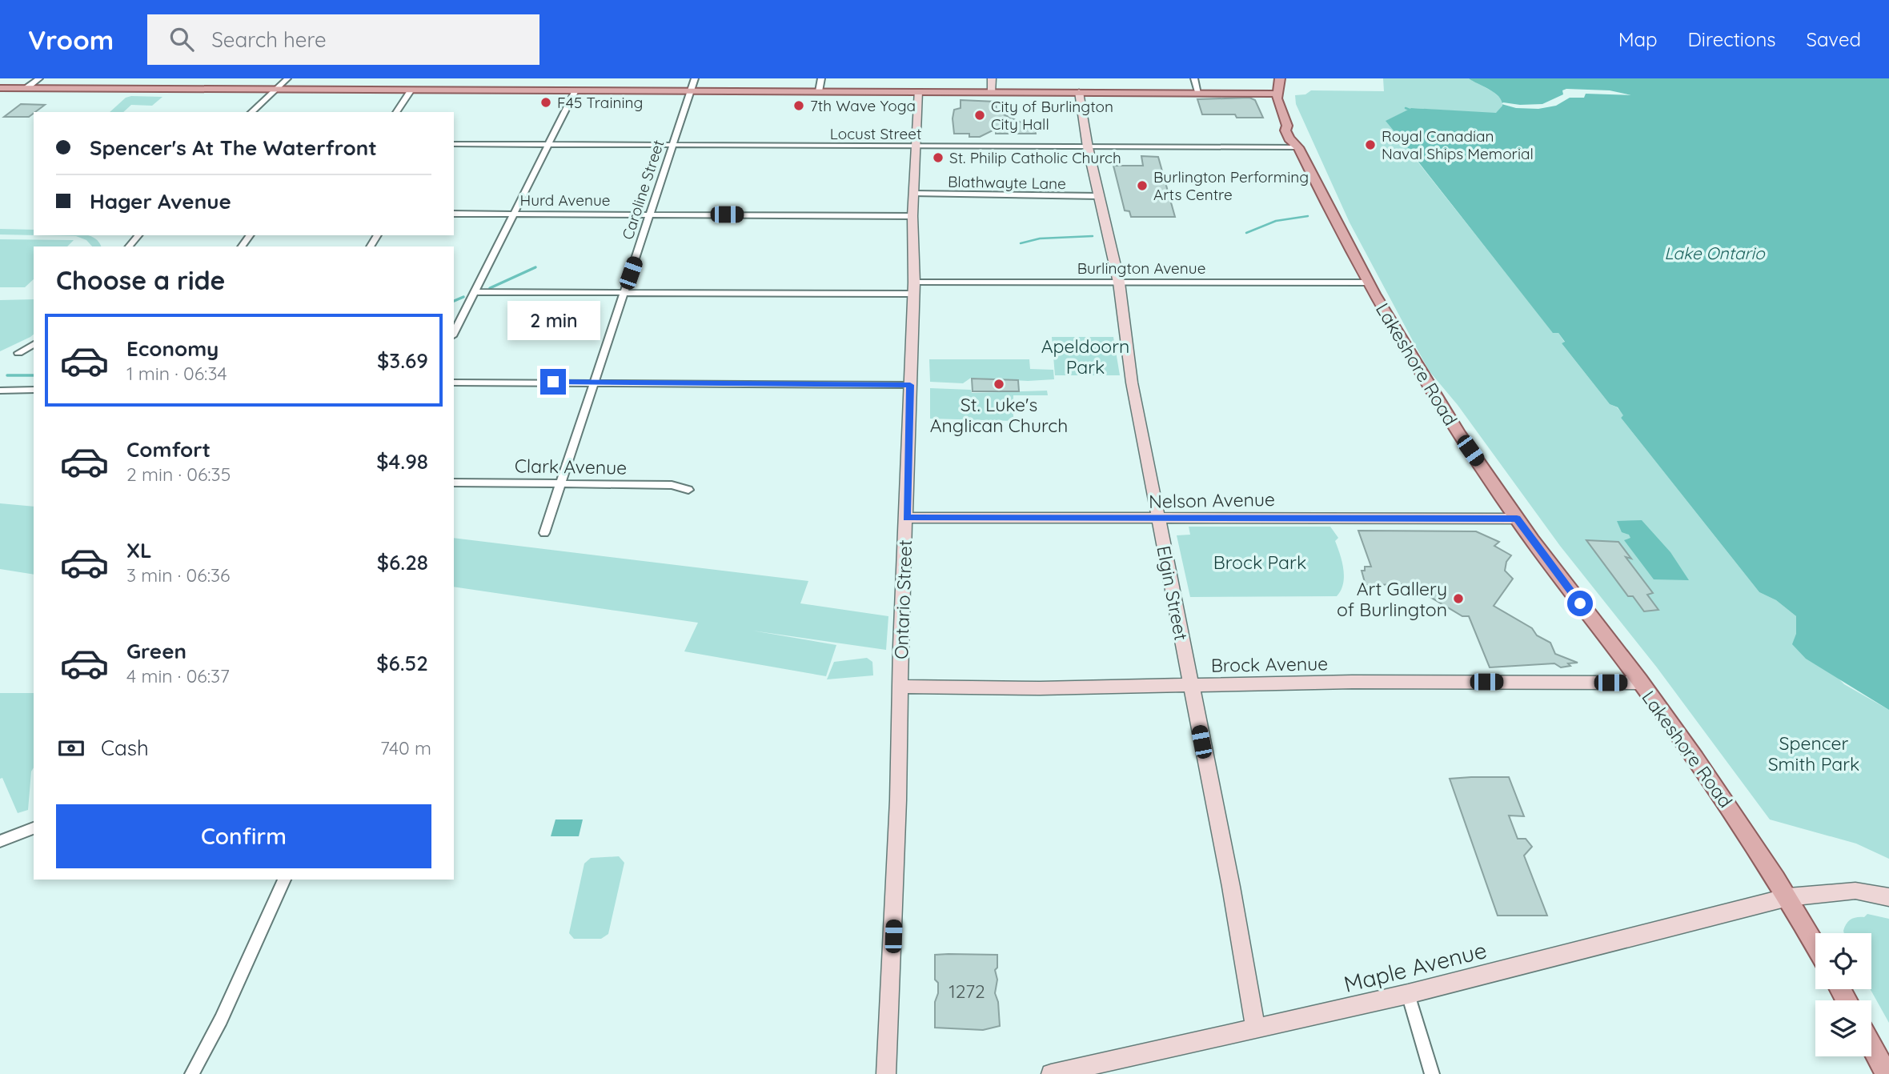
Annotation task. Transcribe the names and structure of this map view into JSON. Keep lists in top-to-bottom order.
{
  "streets": {
    "main road": ["Lakeshore Road"],
    "street": [
      "Locust Street",
      "Blathwayte Lane",
      "Caroline Street",
      "Hurd Avenue",
      "Burlington Avenue",
      "Clark Avenue",
      "Nelson Avenue",
      "Elgin Street",
      "Ontario Street",
      "Brock Avenue",
      "Maple Avenue"
    ]
  },
  "crossings": [
    ["Locust Street", "Caroline Street"],
    ["Locust Street", "Lakeshore Road"],
    ["Locust Street", "Elgin Street"],
    ["Locust Street", "Ontario Street"],
    ["Blathwayte Lane", "Elgin Street"],
    ["Blathwayte Lane", "Ontario Street"],
    ["Caroline Street", "Hurd Avenue"],
    ["Caroline Street", "Burlington Avenue"],
    ["Caroline Street", "Clark Avenue"],
    ["Hurd Avenue", "Ontario Street"],
    ["Burlington Avenue", "Lakeshore Road"],
    ["Burlington Avenue", "Elgin Street"],
    ["Burlington Avenue", "Ontario Street"],
    ["Lakeshore Road", "Nelson Avenue"],
    ["Lakeshore Road", "Brock Avenue"],
    ["Lakeshore Road", "Maple Avenue"],
    ["Nelson Avenue", "Elgin Street"],
    ["Nelson Avenue", "Ontario Street"],
    ["Elgin Street", "Brock Avenue"],
    ["Elgin Street", "Maple Avenue"],
    ["Ontario Street", "Brock Avenue"]
  ],
  "water": ["Lake Ontario"],
  "parks": ["Apeldoorn Park", "Brock Park", "Spencer Smith Park"],
  "places": [
    "F45 Training",
    "7th Wave Yoga",
    "City of Burlington City Hall",
    "Royal Canadian Naval Ships Memorial",
    "St. Philip Catholic Church",
    "Burlington Performing Arts Centre",
    "St. Luke's Anglican Church",
    "Art Gallery of Burlington"
  ],
  "house_numbers": ["1272"],
  "page": {
    "header": "Vroom",
    "search": "Search here",
    "nav": ["Map", "Directions", "Saved"],
    "banner": ["Spencer's At The Waterfront", "Hager Avenue"],
    "heading": "Choose a ride",
    "bubble": "2 min",
    "list": [
      {
        "name": "Economy",
        "note": "1 min · 06:34",
        "value": "$3.69"
      },
      {
        "name": "Comfort",
        "note": "2 min · 06:35",
        "value": "$4.98"
      },
      {
        "name": "XL",
        "note": "3 min · 06:36",
        "value": "$6.28"
      },
      {
        "name": "Green",
        "note": "4 min · 06:37",
        "value": "$6.52"
      }
    ],
    "pay": ["Cash", "740 m"],
    "buttons": "Confirm"
  }
}
